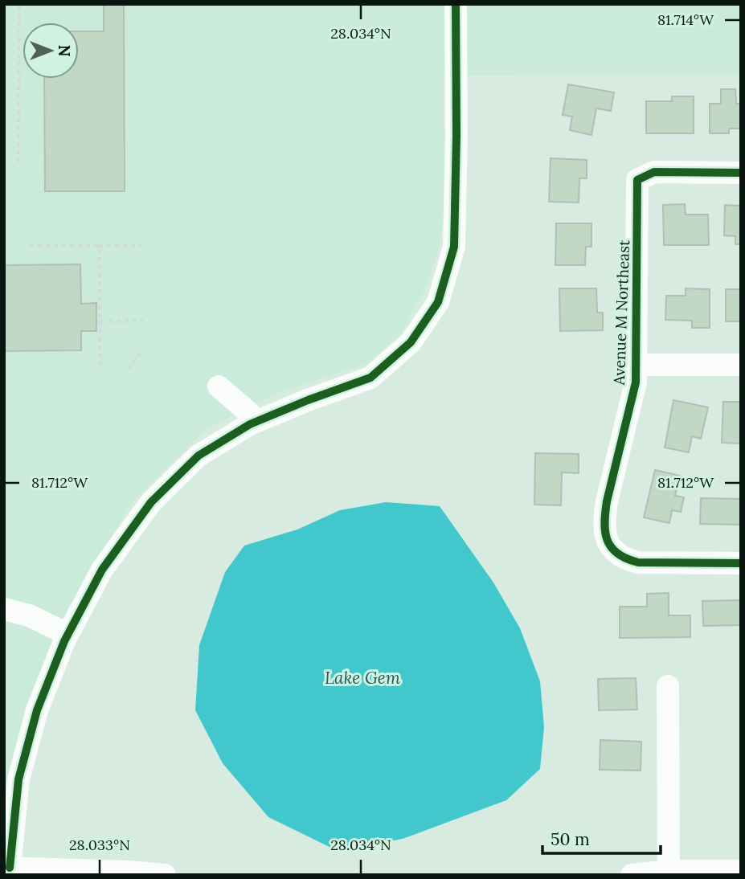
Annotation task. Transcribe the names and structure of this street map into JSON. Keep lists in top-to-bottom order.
{
  "streets": {
    "street": ["Avenue M Northeast"]
  },
  "water": ["Lake Gem"],
  "scale_bar": "50 m",
  "north": "right",
  "coordinates": [
    "81.714°W",
    "28.034°N",
    "81.712°W",
    "28.033°N"
  ]
}
